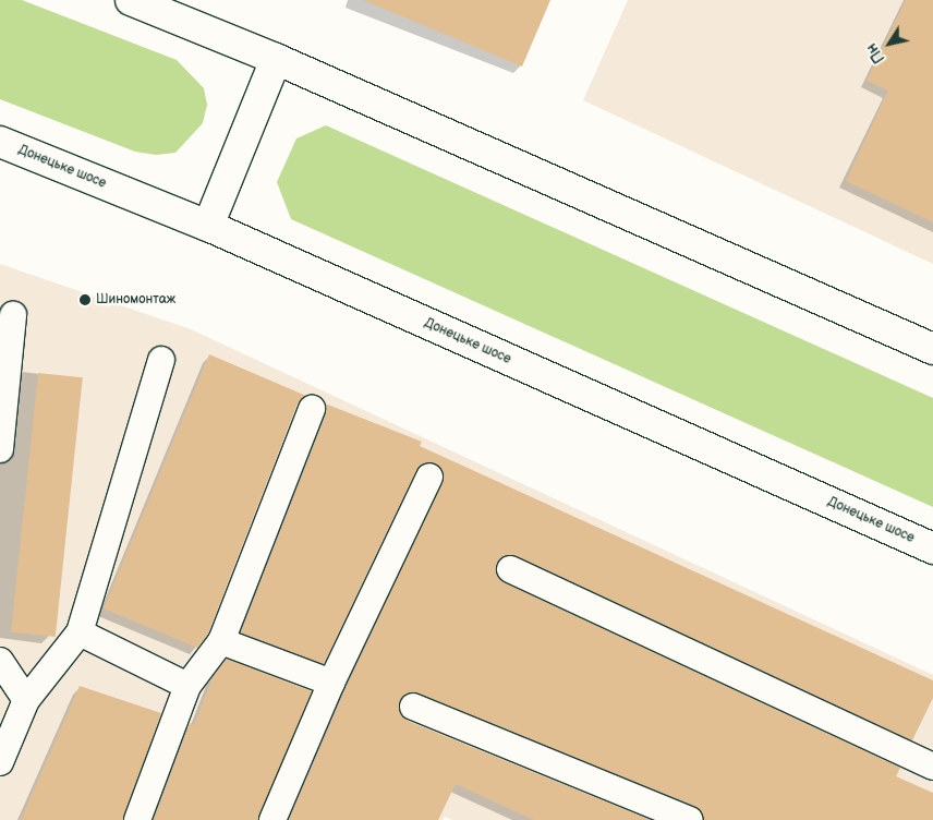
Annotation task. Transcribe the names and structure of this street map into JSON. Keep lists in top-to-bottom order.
{
  "streets": {
    "highway": ["Донецьке шосе"]
  },
  "places": ["Шиномонтаж"],
  "north": "bottom left"
}
